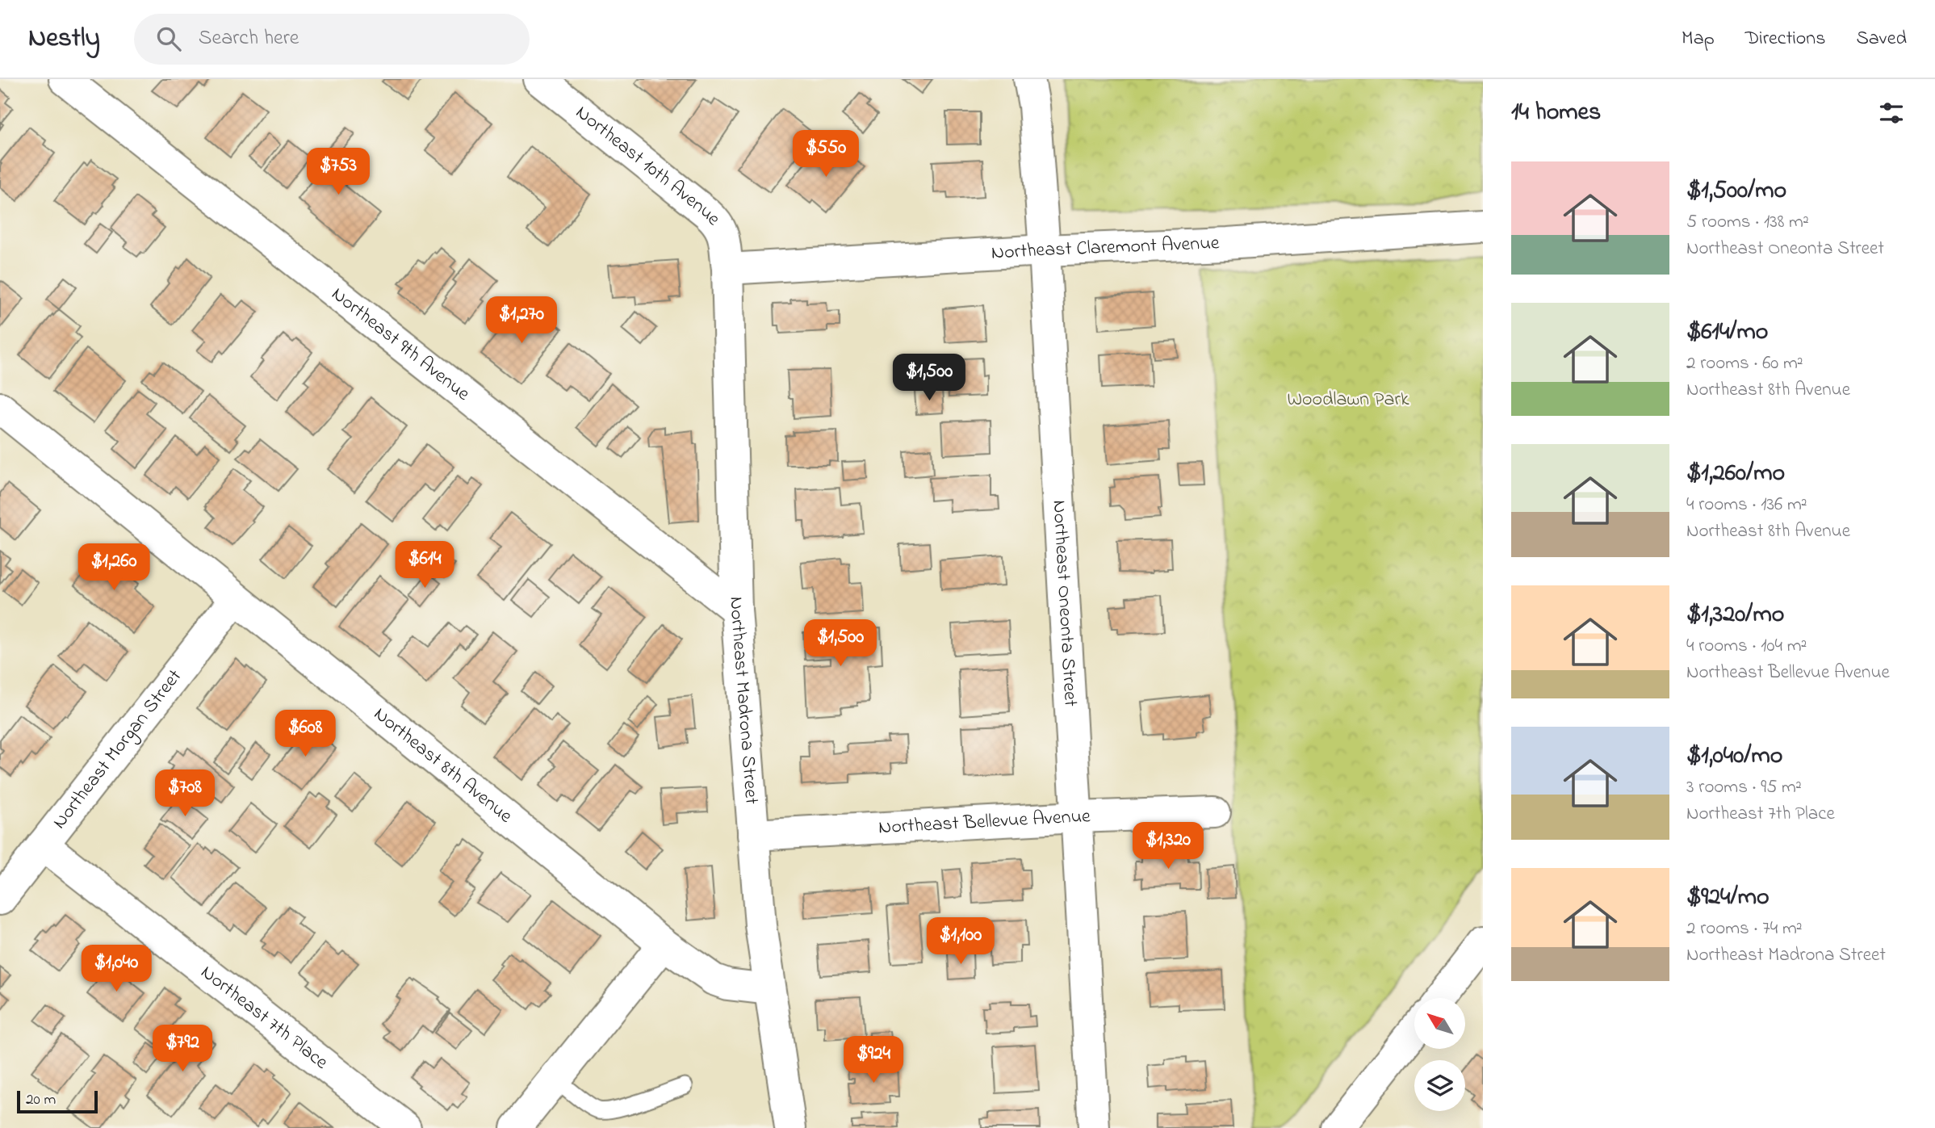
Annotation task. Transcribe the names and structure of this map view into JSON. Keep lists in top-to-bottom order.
{
  "streets": {
    "street": [
      "Northeast 10th Avenue",
      "Northeast Claremont Avenue",
      "Northeast 9th Avenue",
      "Northeast Oneonta Street",
      "Northeast Madrona Street",
      "Northeast Morgan Street",
      "Northeast 8th Avenue",
      "Northeast Bellevue Avenue",
      "Northeast 7th Place"
    ]
  },
  "crossings": [
    ["Northeast 10th Avenue", "Northeast Claremont Avenue"],
    ["Northeast 10th Avenue", "Northeast Madrona Street"],
    ["Northeast Claremont Avenue", "Northeast Oneonta Street"],
    ["Northeast Claremont Avenue", "Northeast Madrona Street"],
    ["Northeast 9th Avenue", "Northeast Madrona Street"],
    ["Northeast Oneonta Street", "Northeast Bellevue Avenue"],
    ["Northeast Madrona Street", "Northeast 8th Avenue"],
    ["Northeast Madrona Street", "Northeast Bellevue Avenue"],
    ["Northeast Morgan Street", "Northeast 8th Avenue"],
    ["Northeast Morgan Street", "Northeast 7th Place"]
  ],
  "parks": ["Woodlawn Park"],
  "scale_bar": "20 m",
  "north": "top left",
  "page": {
    "header": "Nestly",
    "search": "Search here",
    "nav": ["Map", "Directions", "Saved"],
    "heading": "14 homes",
    "price": [
      "$550",
      "$753",
      "$1,270",
      "$1,500",
      "$614",
      "$1,260",
      "$1,500",
      "$608",
      "$708",
      "$1,320",
      "$1,100",
      "$1,040",
      "$792",
      "$924"
    ],
    "list": [
      {
        "name": "$1,500/mo",
        "note": "5 rooms · 138 m² · Northeast Oneonta Street"
      },
      {
        "name": "$614/mo",
        "note": "2 rooms · 60 m² · Northeast 8th Avenue"
      },
      {
        "name": "$1,260/mo",
        "note": "4 rooms · 136 m² · Northeast 8th Avenue"
      },
      {
        "name": "$1,320/mo",
        "note": "4 rooms · 104 m² · Northeast Bellevue Avenue"
      },
      {
        "name": "$1,040/mo",
        "note": "3 rooms · 95 m² · Northeast 7th Place"
      },
      {
        "name": "$924/mo",
        "note": "2 rooms · 74 m² · Northeast Madrona Street"
      }
    ],
    "scale": "20 m"
  }
}
